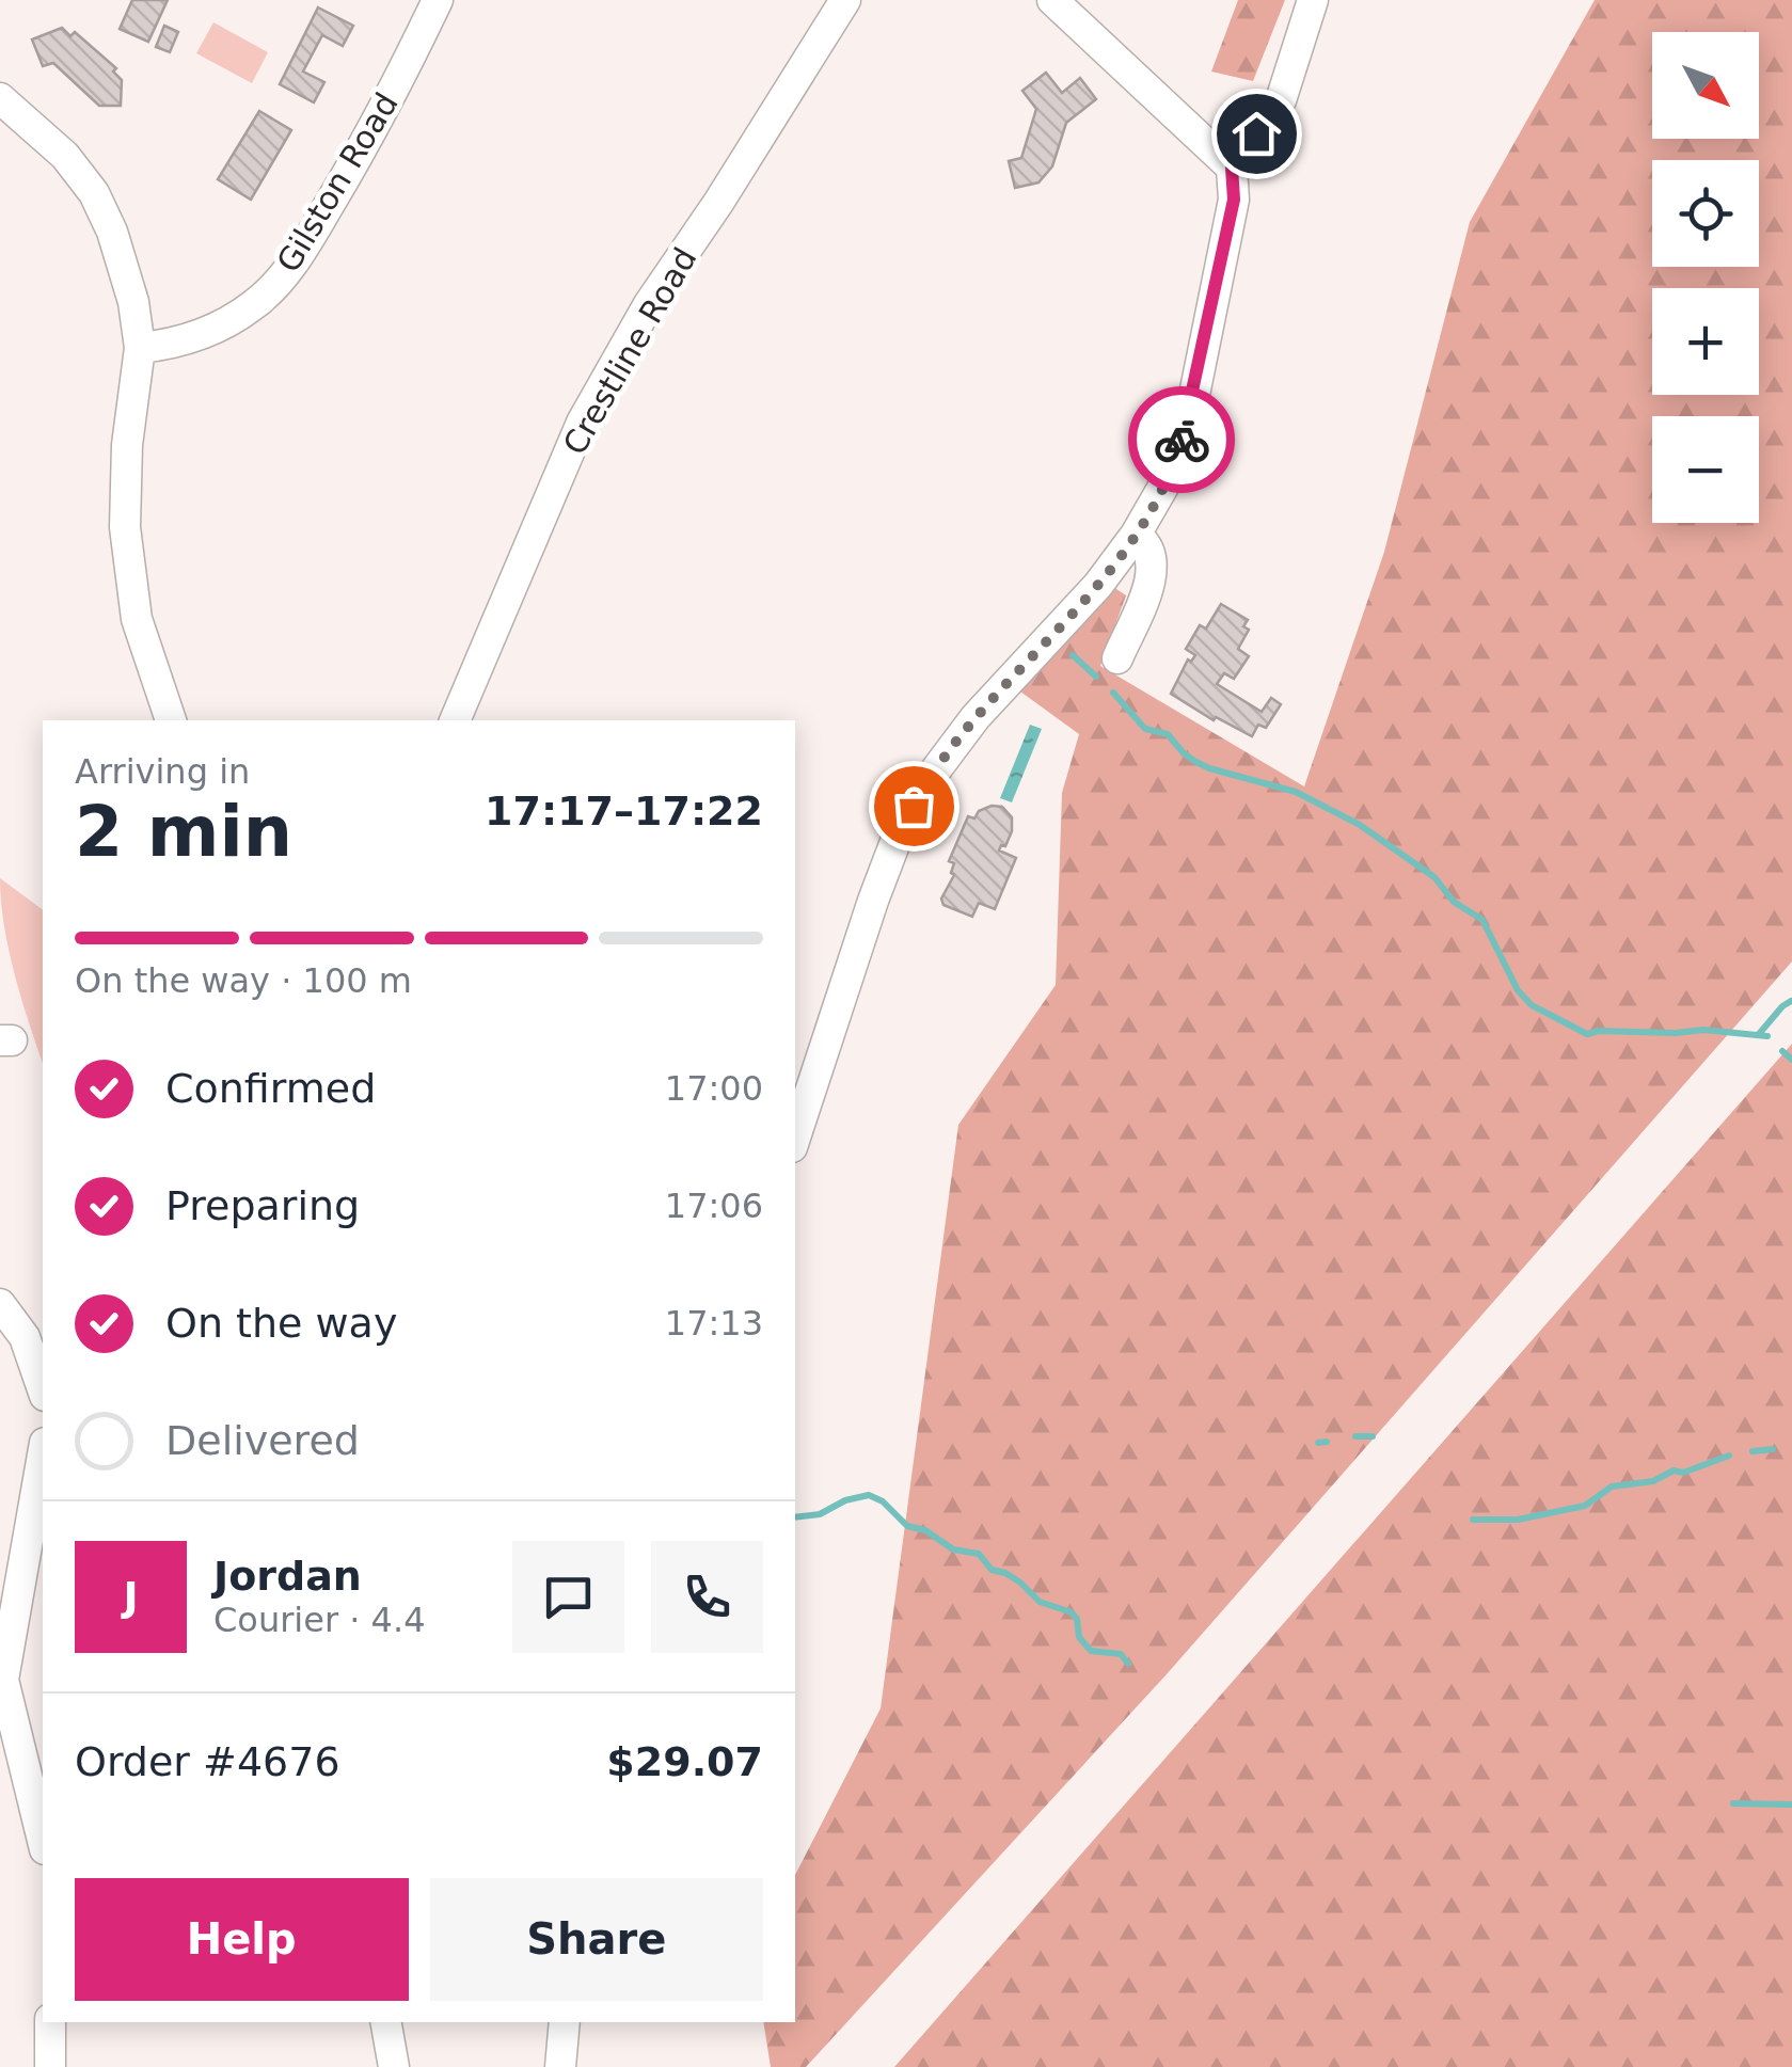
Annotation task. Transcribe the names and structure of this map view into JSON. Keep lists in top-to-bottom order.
{
  "streets": {
    "street": ["Gilston Road", "Crestline Road"]
  },
  "north": "bottom right",
  "page": {
    "map_buttons": ["+", "−"],
    "heading": ["2 min", "Arriving in", "17:17–17:22"],
    "panel": [
      "Jordan",
      "Courier · 4.4",
      "Order #4676",
      "$29.07"
    ],
    "bar": "On the way · 100 m",
    "list": [
      ["Confirmed", "17:00"],
      ["Preparing", "17:06"],
      ["On the way", "17:13"],
      "Delivered"
    ],
    "round": "J",
    "buttons": ["Help", "Share"]
  }
}
